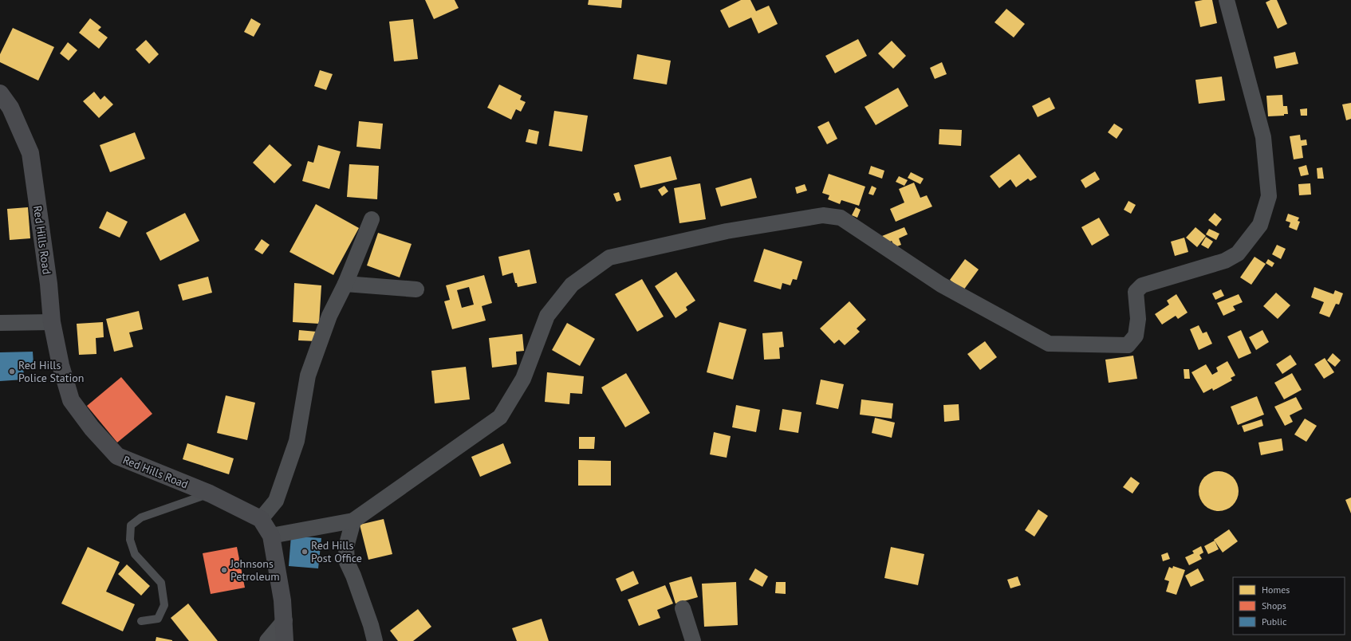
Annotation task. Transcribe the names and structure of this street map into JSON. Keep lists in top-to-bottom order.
{
  "streets": {
    "main road": ["Red Hills Road"]
  },
  "places": ["Red Hills Police Station", "Red Hills Post Office", "Johnsons Petroleum"],
  "legend": ["Homes", "Shops", "Public"]
}
